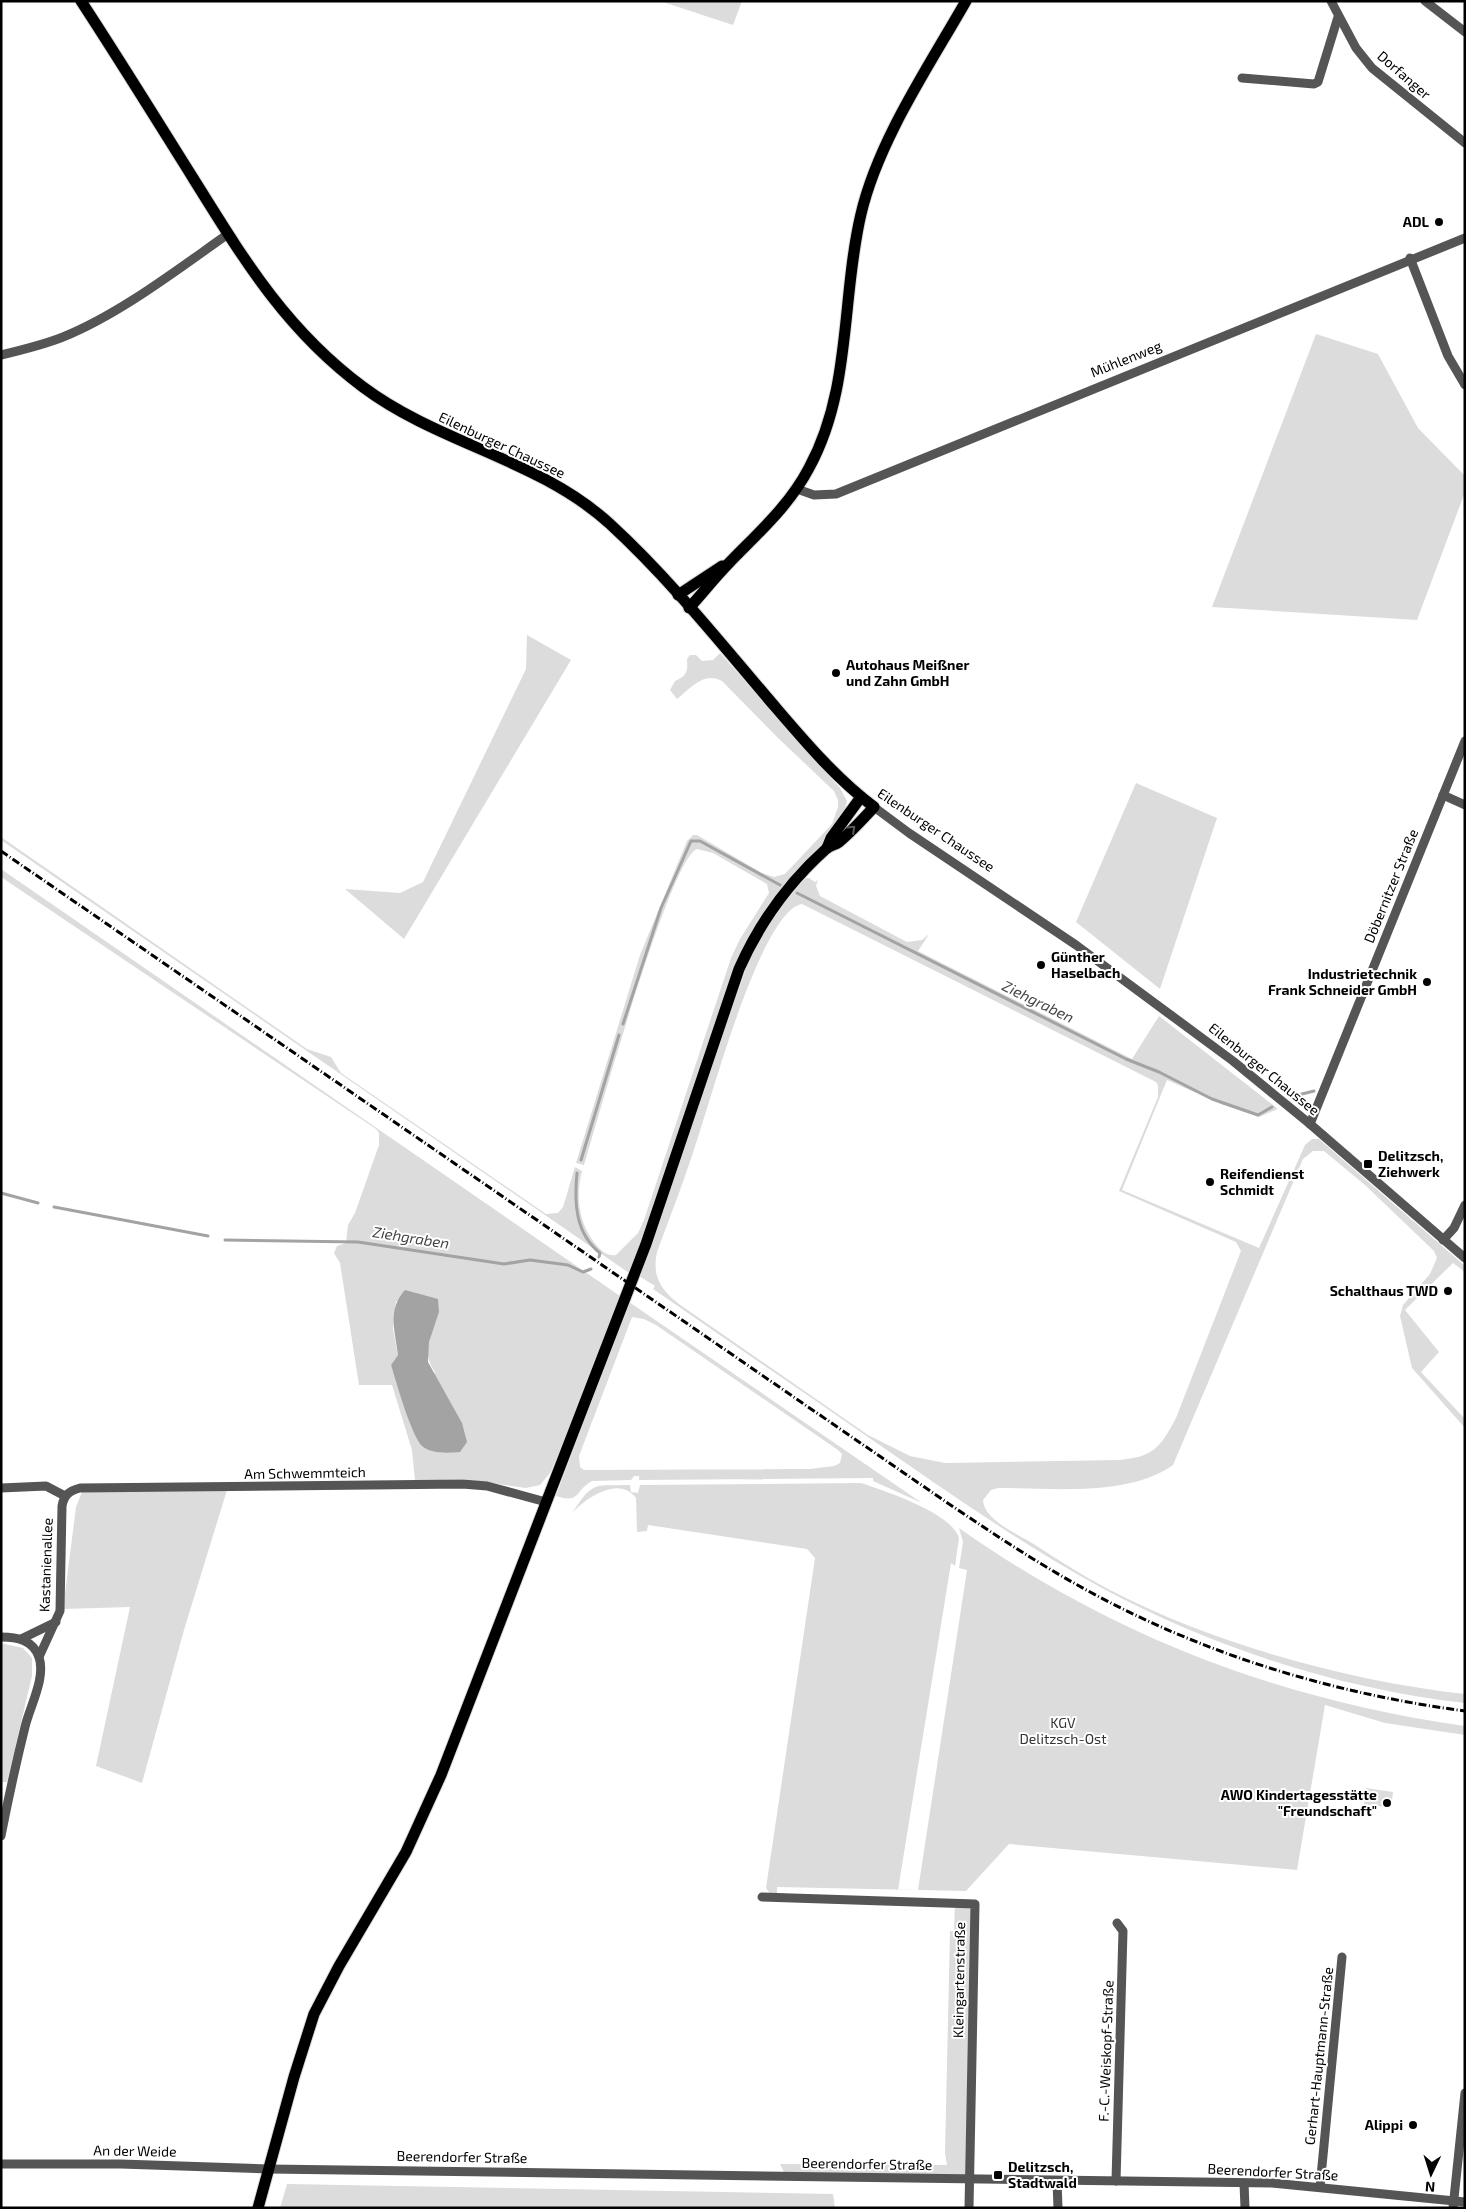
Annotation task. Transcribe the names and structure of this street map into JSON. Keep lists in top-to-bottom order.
{
  "streets": {
    "main road": ["Eilenburger Chaussee"],
    "street": [
      "Dorfanger",
      "Mühlenweg",
      "Döbernitzer Straße",
      "Am Schwemmteich",
      "Kastanienallee",
      "Kleingartenstraße",
      "F.-C.-Weiskopf-Straße",
      "Gerhart-Hauptmann-Straße",
      "An der Weide",
      "Beerendorfer Straße"
    ]
  },
  "crossings": [
    ["Eilenburger Chaussee", "Döbernitzer Straße"],
    ["Am Schwemmteich", "Kastanienallee"],
    ["Kleingartenstraße", "Beerendorfer Straße"],
    ["F.-C.-Weiskopf-Straße", "Beerendorfer Straße"],
    ["Gerhart-Hauptmann-Straße", "Beerendorfer Straße"],
    ["An der Weide", "Beerendorfer Straße"]
  ],
  "water": ["Ziehgraben"],
  "parks": ["KGV Delitzsch-Ost"],
  "places": {
    "other": [
      "ADL",
      "Autohaus Meißner und Zahn GmbH",
      "Günther Haselbach",
      "Industrietechnik Frank Schneider GmbH",
      "Reifendienst Schmidt",
      "Schalthaus TWD",
      "AWO Kindertagesstätte \"Freundschaft\"",
      "Alippi"
    ],
    "transit": ["Delitzsch, Ziehwerk", "Delitzsch, Stadtwald"]
  },
  "north": "bottom"
}
